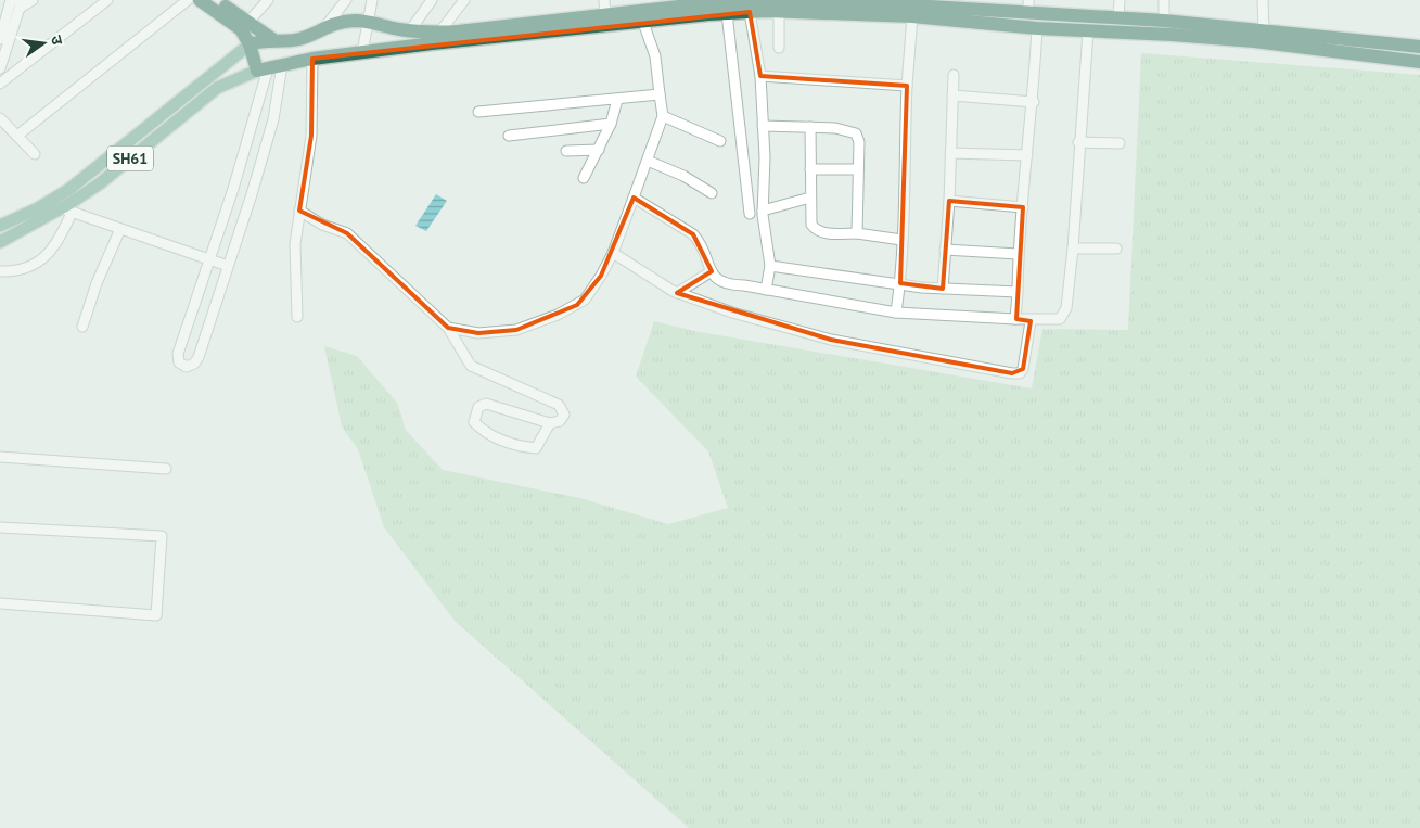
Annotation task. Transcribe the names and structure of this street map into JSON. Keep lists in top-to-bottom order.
{
  "streets": {
    "main road": ["SH61"]
  },
  "north": "right"
}
